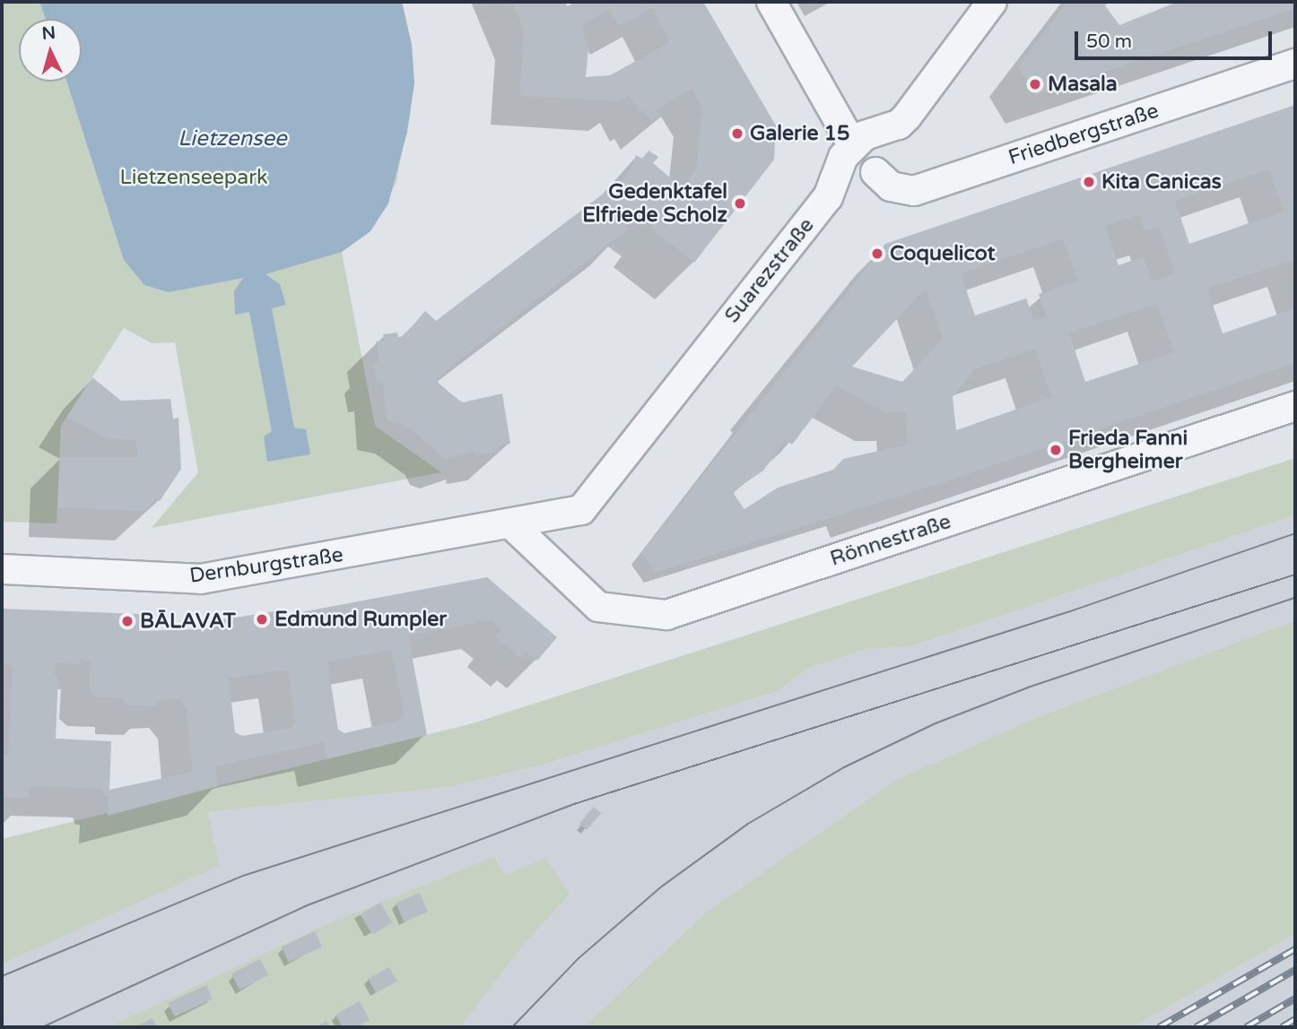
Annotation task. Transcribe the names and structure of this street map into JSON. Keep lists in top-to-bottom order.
{
  "streets": {
    "street": [
      "Friedbergstraße",
      "Suarezstraße",
      "Rönnestraße",
      "Dernburgstraße"
    ]
  },
  "crossings": [
    ["Suarezstraße", "Rönnestraße"],
    ["Suarezstraße", "Dernburgstraße"],
    ["Rönnestraße", "Dernburgstraße"]
  ],
  "water": ["Lietzensee"],
  "parks": ["Lietzenseepark"],
  "places": [
    "Masala",
    "Galerie 15",
    "Kita Canicas",
    "Gedenktafel Elfriede Scholz",
    "Coquelicot",
    "Frieda Fanni Bergheimer",
    "Edmund Rumpler",
    "BĀLAVAT"
  ],
  "scale_bar": "50 m",
  "north": "top"
}
